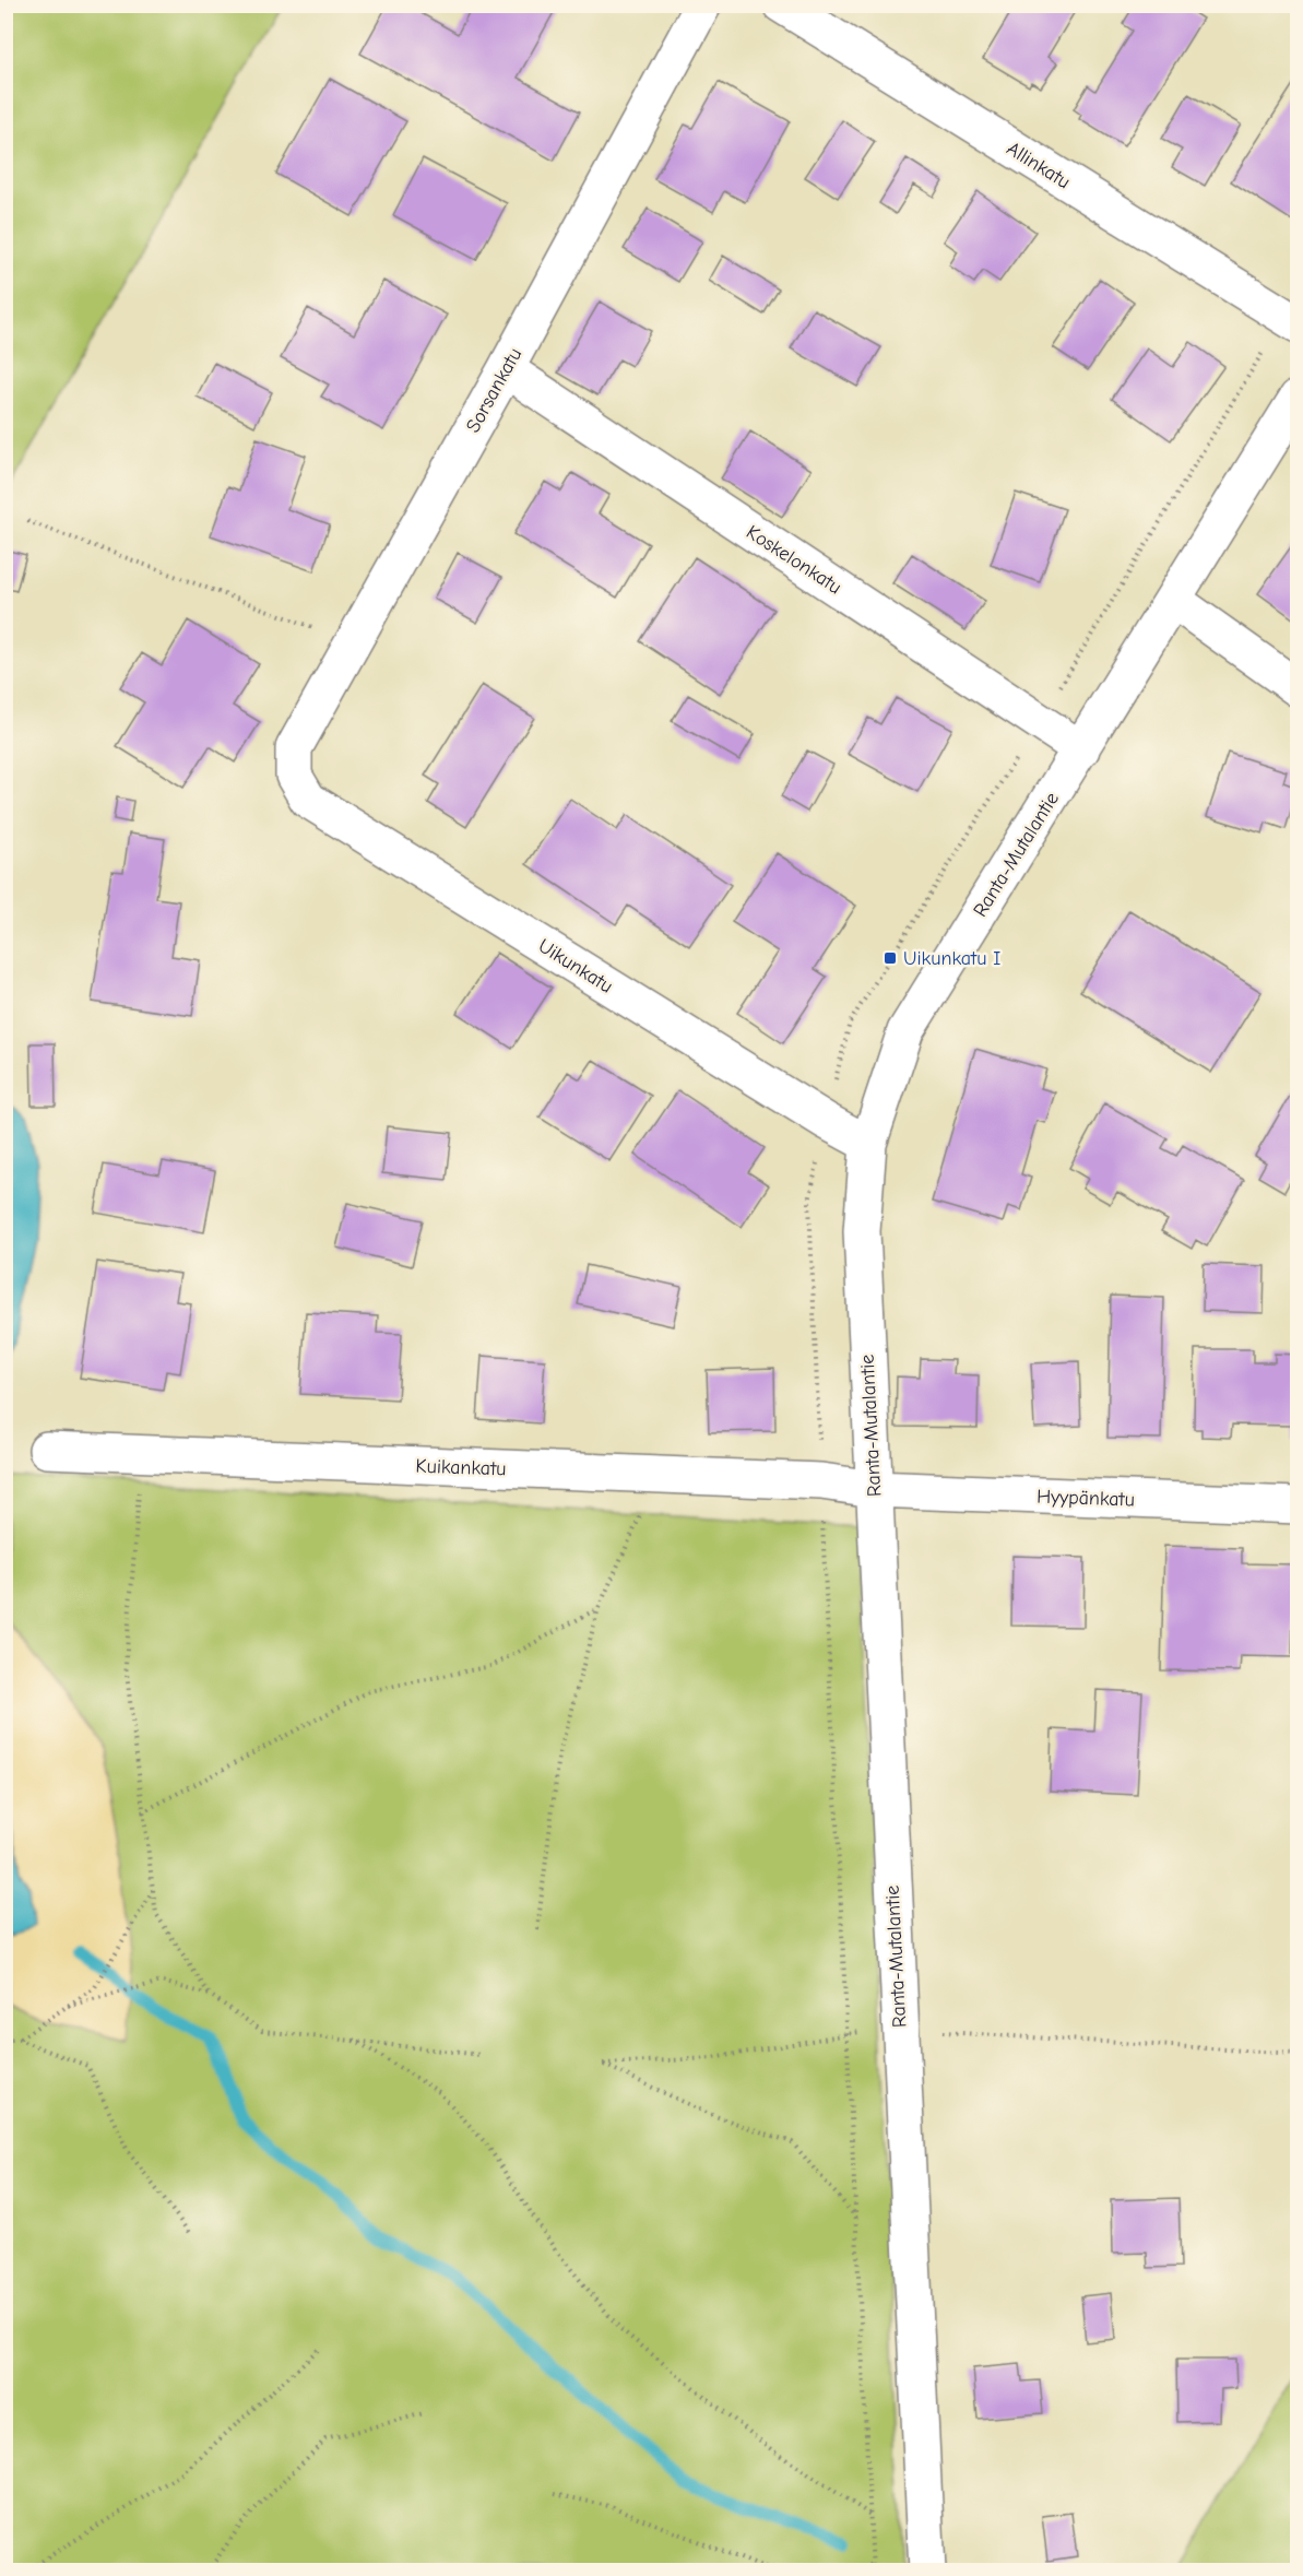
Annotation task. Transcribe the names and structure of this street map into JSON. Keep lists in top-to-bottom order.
{
  "streets": {
    "street": [
      "Allinkatu",
      "Sorsankatu",
      "Koskelonkatu",
      "Ranta-Mutalantie",
      "Uikunkatu",
      "Kuikankatu",
      "Hyypänkatu"
    ]
  },
  "crossings": [
    ["Sorsankatu", "Koskelonkatu"],
    ["Sorsankatu", "Uikunkatu"],
    ["Koskelonkatu", "Ranta-Mutalantie"],
    ["Ranta-Mutalantie", "Uikunkatu"],
    ["Ranta-Mutalantie", "Kuikankatu"],
    ["Ranta-Mutalantie", "Hyypänkatu"],
    ["Kuikankatu", "Hyypänkatu"]
  ],
  "places": {
    "transit": ["Uikunkatu I"]
  }
}
